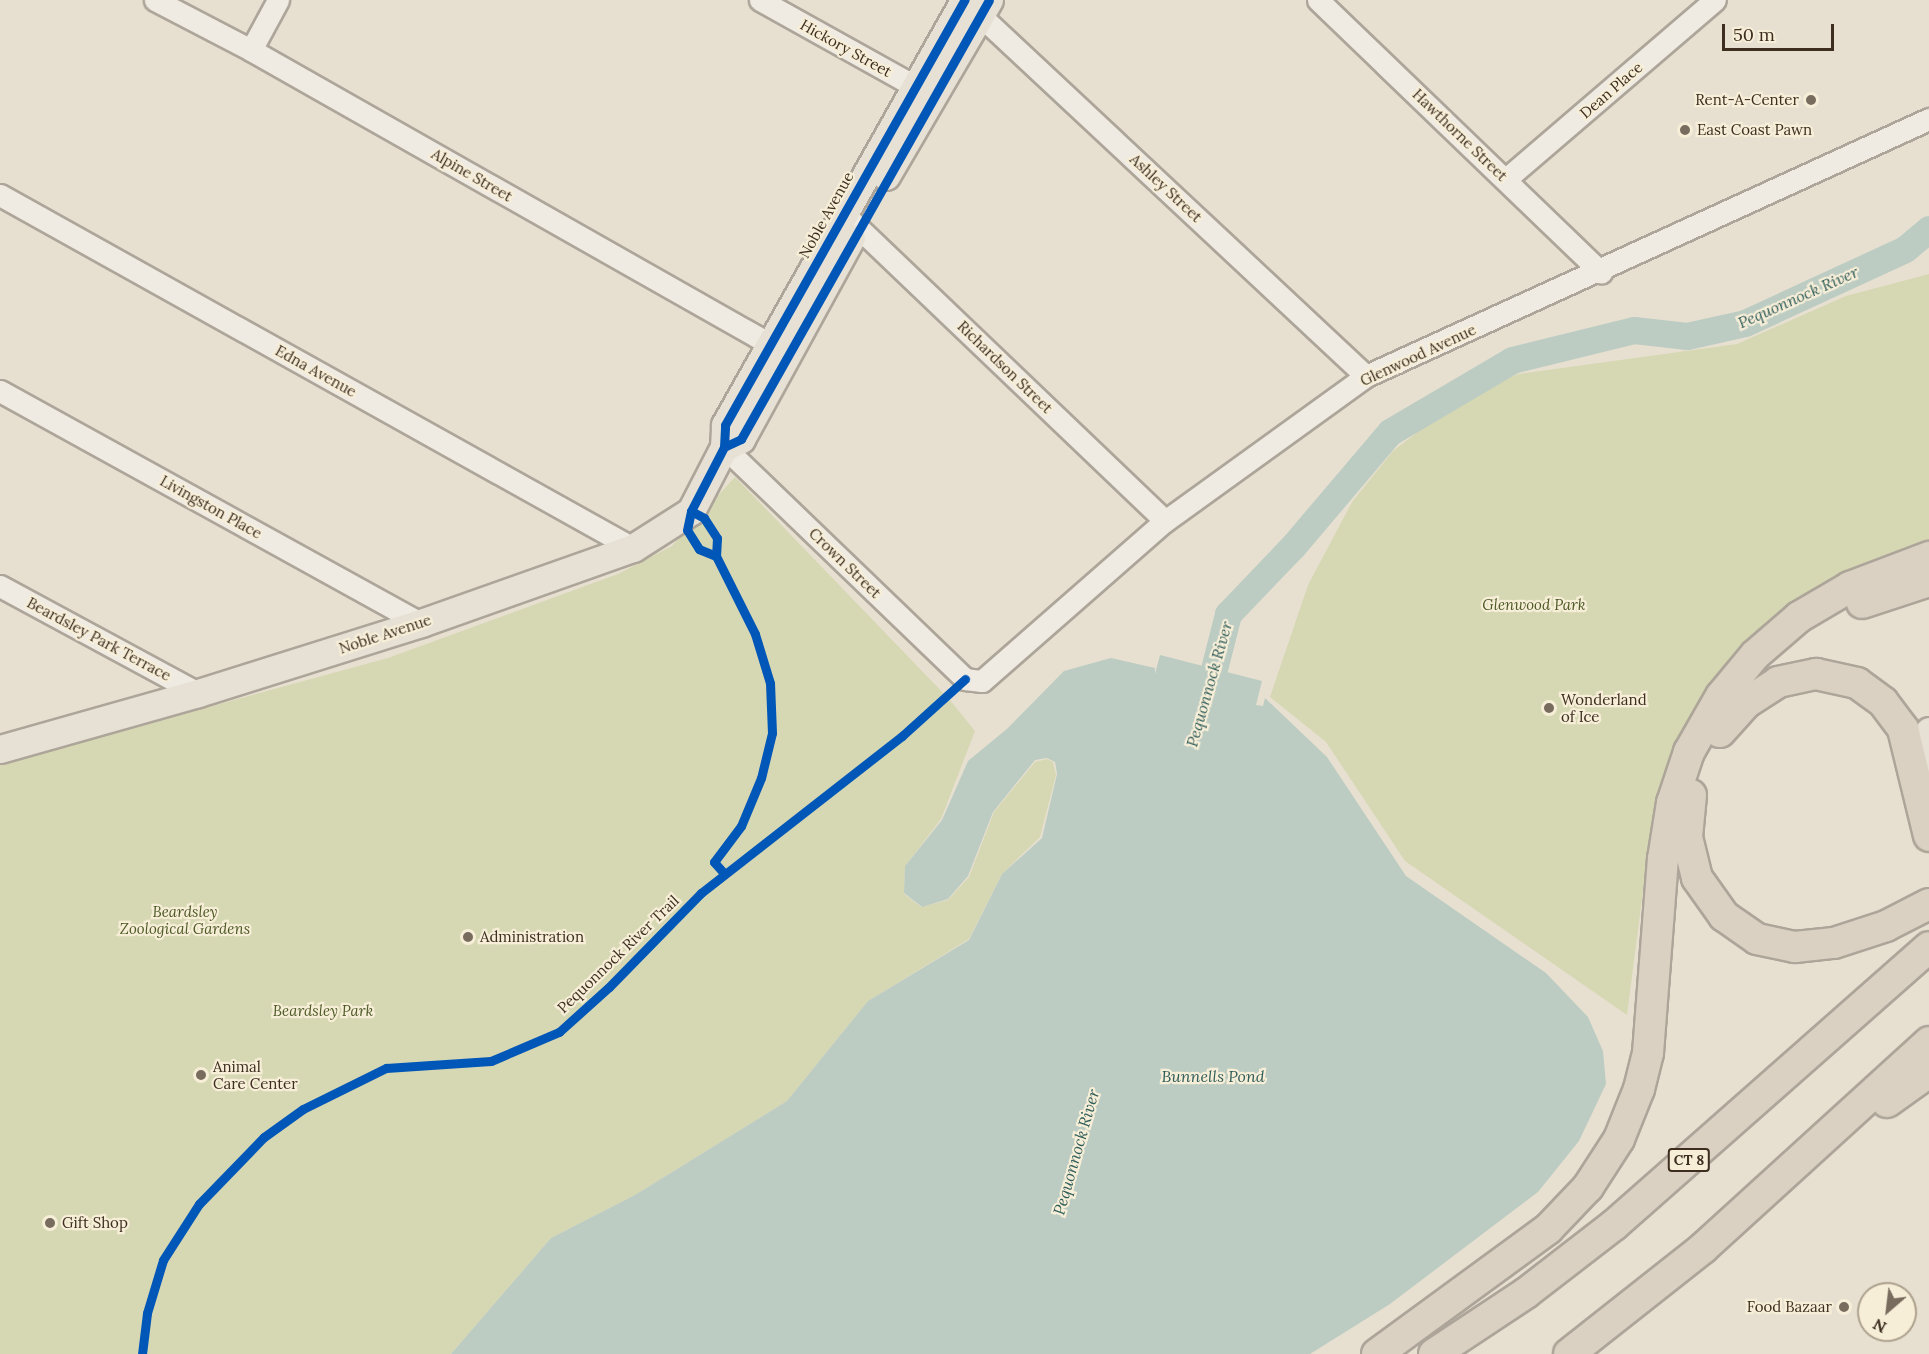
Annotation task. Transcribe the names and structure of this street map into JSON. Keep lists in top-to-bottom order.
{
  "streets": {
    "highway": ["CT 8"],
    "main road": ["Noble Avenue"],
    "street": [
      "Hickory Street",
      "Dean Place",
      "Hawthorne Street",
      "Alpine Street",
      "Ashley Street",
      "Glenwood Avenue",
      "Richardson Street",
      "Edna Avenue",
      "Livingston Place",
      "Crown Street",
      "Beardsley Park Terrace"
    ],
    "cycle path": ["Pequonnock River Trail"]
  },
  "crossings": [
    ["Hickory Street", "Noble Avenue"],
    ["Dean Place", "Hawthorne Street"],
    ["Hawthorne Street", "Glenwood Avenue"],
    ["Alpine Street", "Noble Avenue"],
    ["Ashley Street", "Noble Avenue"],
    ["Ashley Street", "Glenwood Avenue"],
    ["Noble Avenue", "Richardson Street"],
    ["Noble Avenue", "Edna Avenue"],
    ["Noble Avenue", "Livingston Place"],
    ["Noble Avenue", "Crown Street"],
    ["Noble Avenue", "Beardsley Park Terrace"],
    ["Glenwood Avenue", "Richardson Street"],
    ["Glenwood Avenue", "Crown Street"]
  ],
  "water": ["Pequonnock River", "Bunnells Pond"],
  "parks": ["Glenwood Park", "Beardsley Zoological Gardens", "Beardsley Park"],
  "places": [
    "Rent-A-Center",
    "East Coast Pawn",
    "Wonderland of Ice",
    "Administration",
    "Animal Care Center",
    "Gift Shop",
    "Food Bazaar"
  ],
  "scale_bar": "50 m",
  "north": "bottom left"
}
